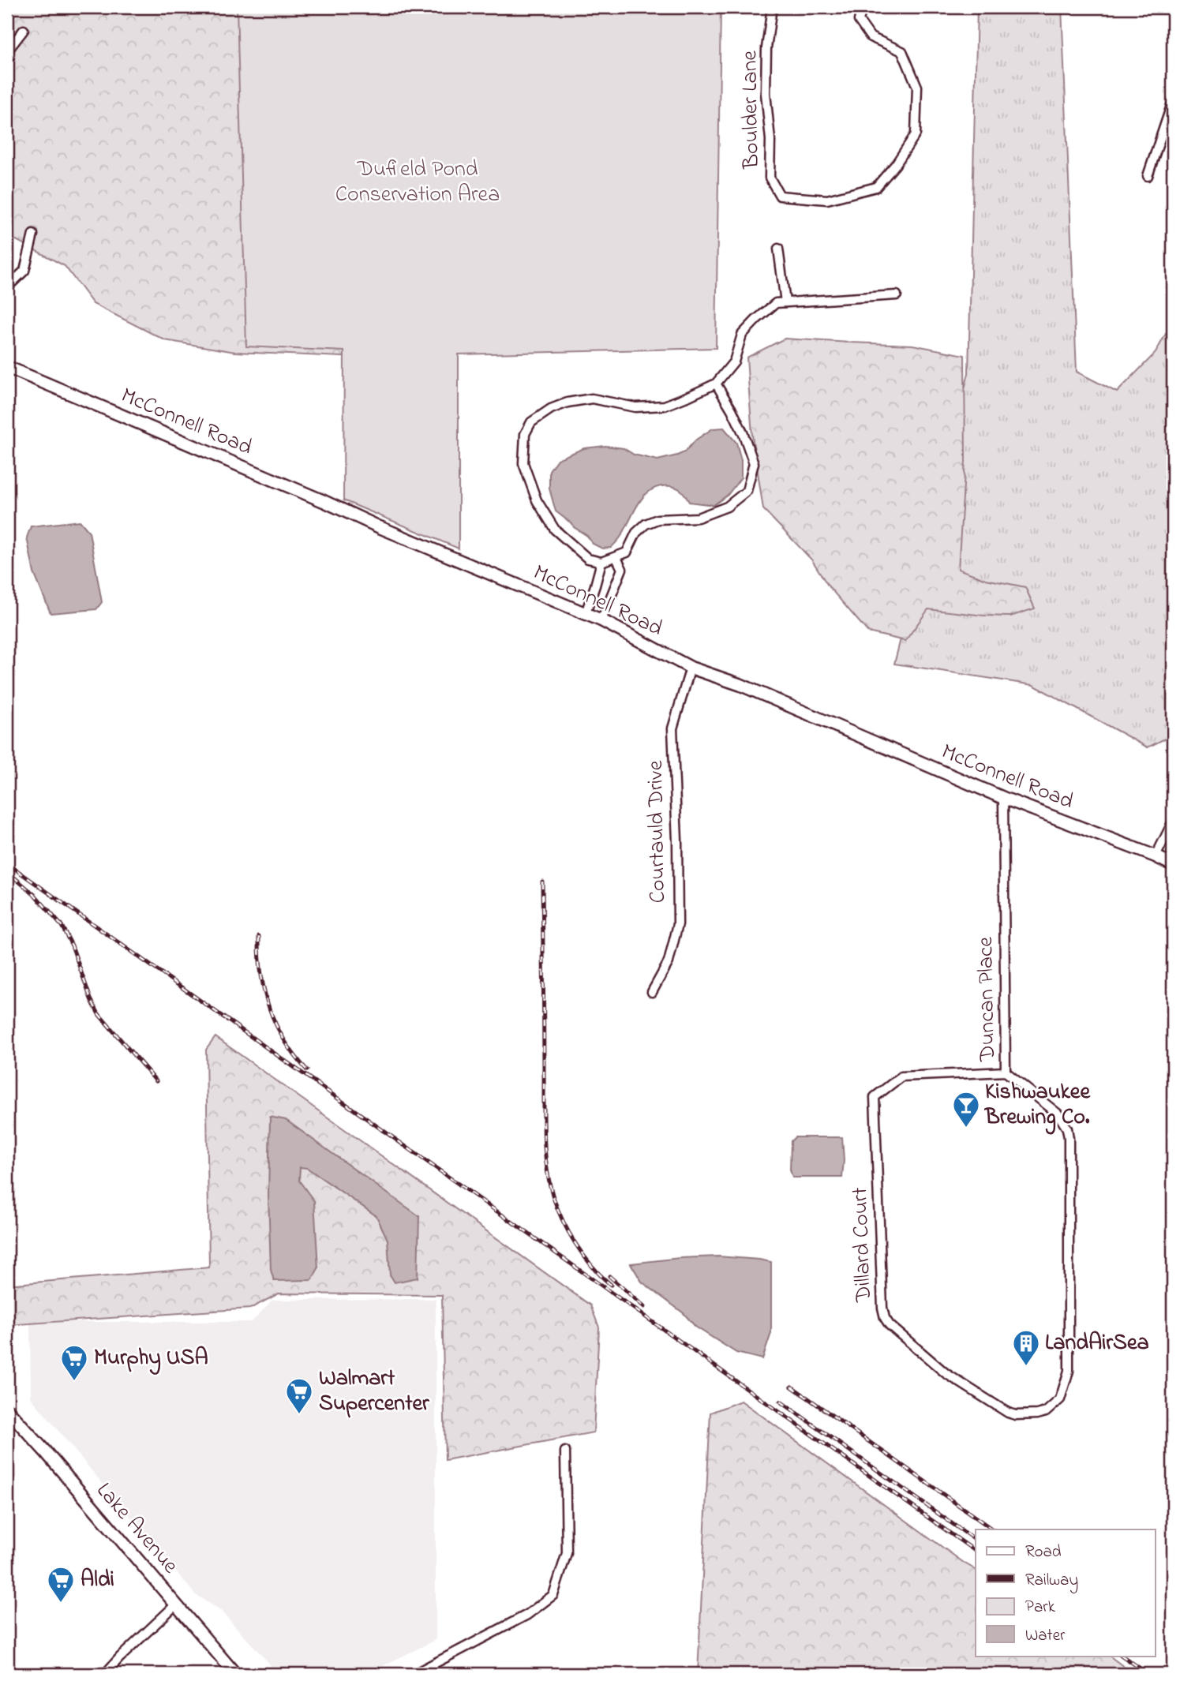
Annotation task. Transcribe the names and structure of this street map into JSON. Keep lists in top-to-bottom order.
{
  "streets": {
    "street": [
      "Boulder Lane",
      "McConnell Road",
      "Courtauld Drive",
      "Duncan Place",
      "Dillard Court",
      "Lake Avenue"
    ]
  },
  "crossings": [
    ["McConnell Road", "Courtauld Drive"],
    ["McConnell Road", "Duncan Place"],
    ["Duncan Place", "Dillard Court"]
  ],
  "parks": ["Dufield Pond Conservation Area"],
  "places": {
    "bar": ["Kishwaukee Brewing Co."],
    "building": ["LandAirSea"],
    "supermarket": ["Murphy USA", "Walmart Supercenter", "Aldi"]
  },
  "legend": [
    "Road",
    "Railway",
    "Park",
    "Water"
  ]
}
